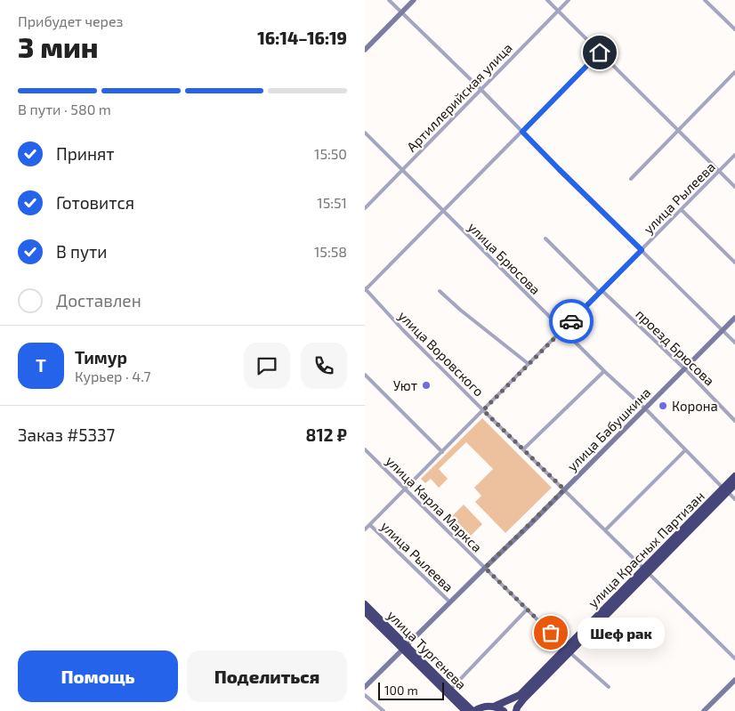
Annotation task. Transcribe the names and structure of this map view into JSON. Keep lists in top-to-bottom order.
{
  "streets": {
    "highway": ["улица Красных Партизан", "улица Тургенева"],
    "street": [
      "Артиллерийская улица",
      "улица Рылеева",
      "улица Брюсова",
      "проезд Брюсова",
      "улица Воровского",
      "улица Бабушкина",
      "улица Карла Маркса"
    ]
  },
  "crossings": [
    ["Артиллерийская улица", "улица Брюсова"],
    ["улица Рылеева", "улица Брюсова"],
    ["улица Рылеева", "проезд Брюсова"],
    ["улица Рылеева", "улица Воровского"],
    ["улица Рылеева", "улица Бабушкина"],
    ["улица Рылеева", "улица Карла Маркса"],
    ["улица Брюсова", "улица Воровского"],
    ["улица Брюсова", "улица Бабушкина"],
    ["улица Брюсова", "улица Красных Партизан"],
    ["проезд Брюсова", "улица Бабушкина"],
    ["улица Воровского", "улица Бабушкина"],
    ["улица Воровского", "улица Красных Партизан"],
    ["улица Бабушкина", "улица Карла Маркса"],
    ["улица Бабушкина", "улица Тургенева"],
    ["улица Карла Маркса", "улица Красных Партизан"],
    ["улица Красных Партизан", "улица Тургенева"]
  ],
  "places": ["Уют", "Корона", "Шеф рак"],
  "scale_bar": "100 m",
  "page": {
    "heading": ["3 мин", "Прибудет через", "16:14–16:19"],
    "panel": [
      "Тимур",
      "Курьер · 4.7",
      "Заказ #5337",
      "812 ₽"
    ],
    "bar": "В пути · 580 m",
    "list": [
      ["Принят", "15:50"],
      ["Готовится", "15:51"],
      ["В пути", "15:58"],
      "Доставлен"
    ],
    "round": "Т",
    "bubble": "Шеф рак",
    "buttons": ["Помощь", "Поделиться"],
    "scale": "100 m"
  }
}
